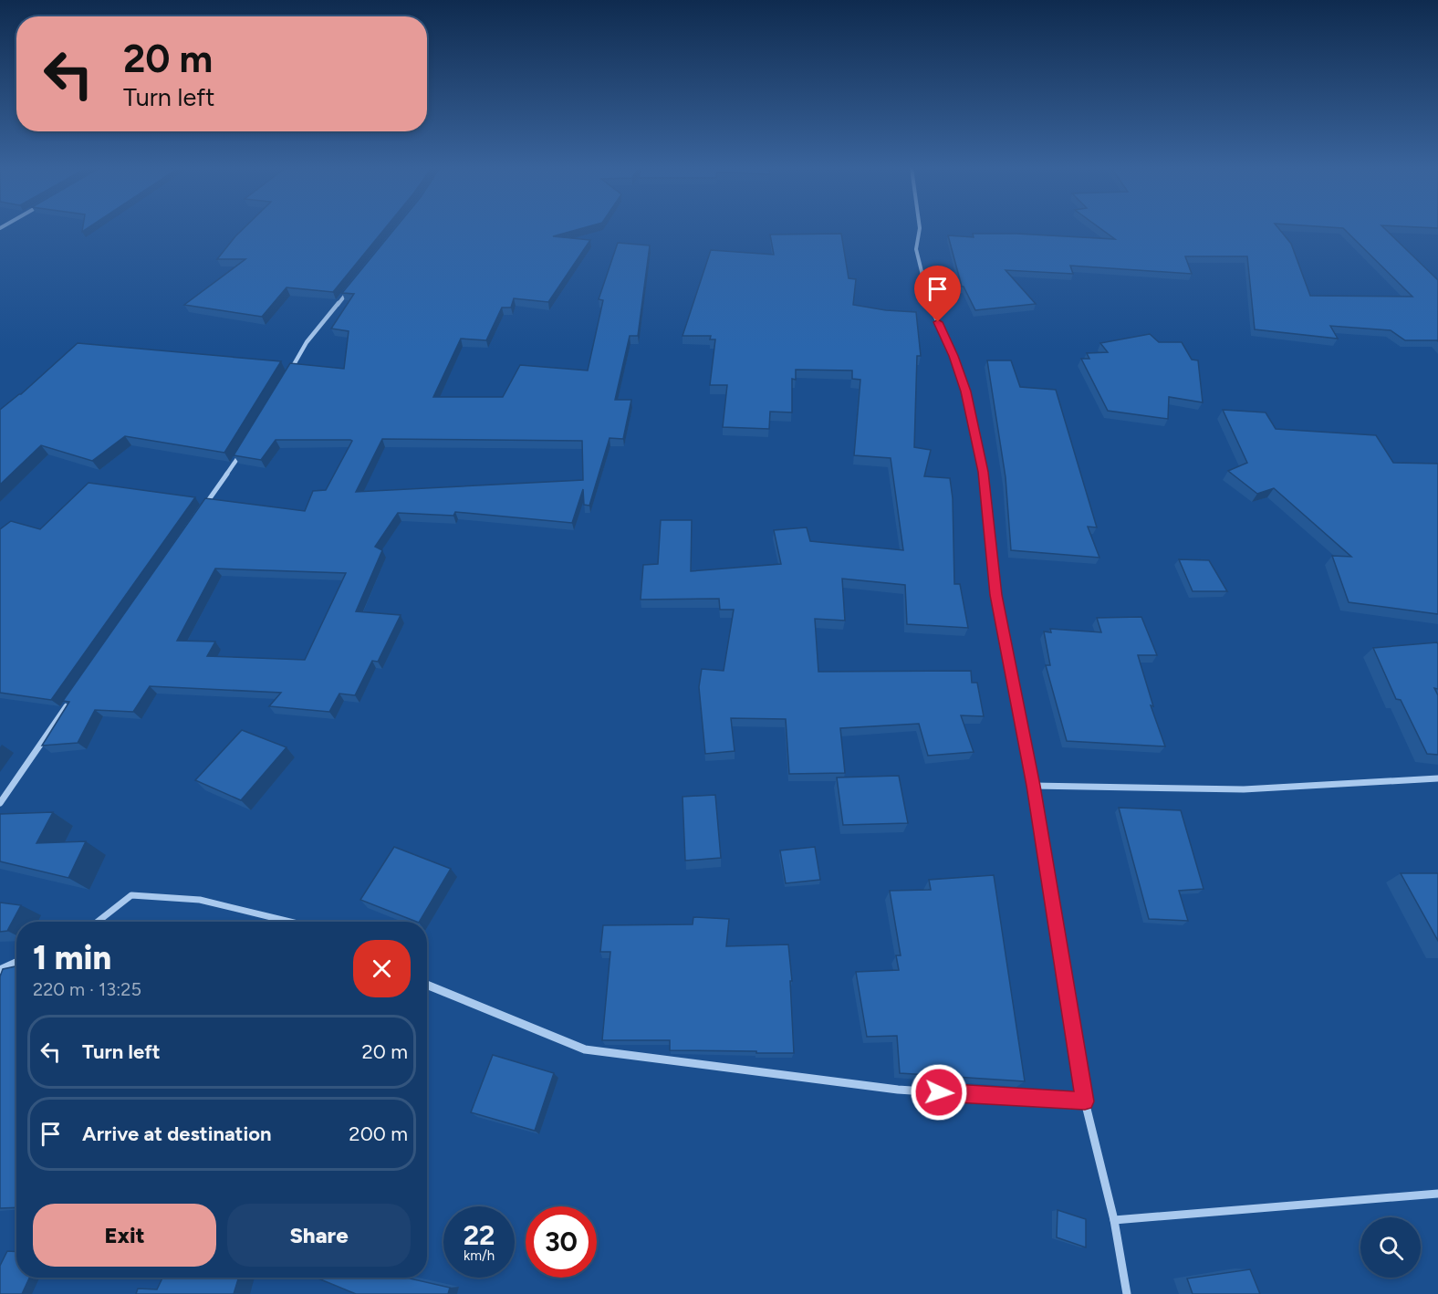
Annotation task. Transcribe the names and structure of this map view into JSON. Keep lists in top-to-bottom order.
{
  "page": {
    "turn": ["20 m", "Turn left"],
    "heading": ["1 min", "220 m · 13:25"],
    "list": [
      {
        "name": "Turn left",
        "value": "20 m"
      },
      {
        "name": "Arrive at destination",
        "value": "200 m"
      }
    ],
    "buttons": ["Exit", "Share"],
    "speed": "22 km/h",
    "limit": "30"
  }
}
